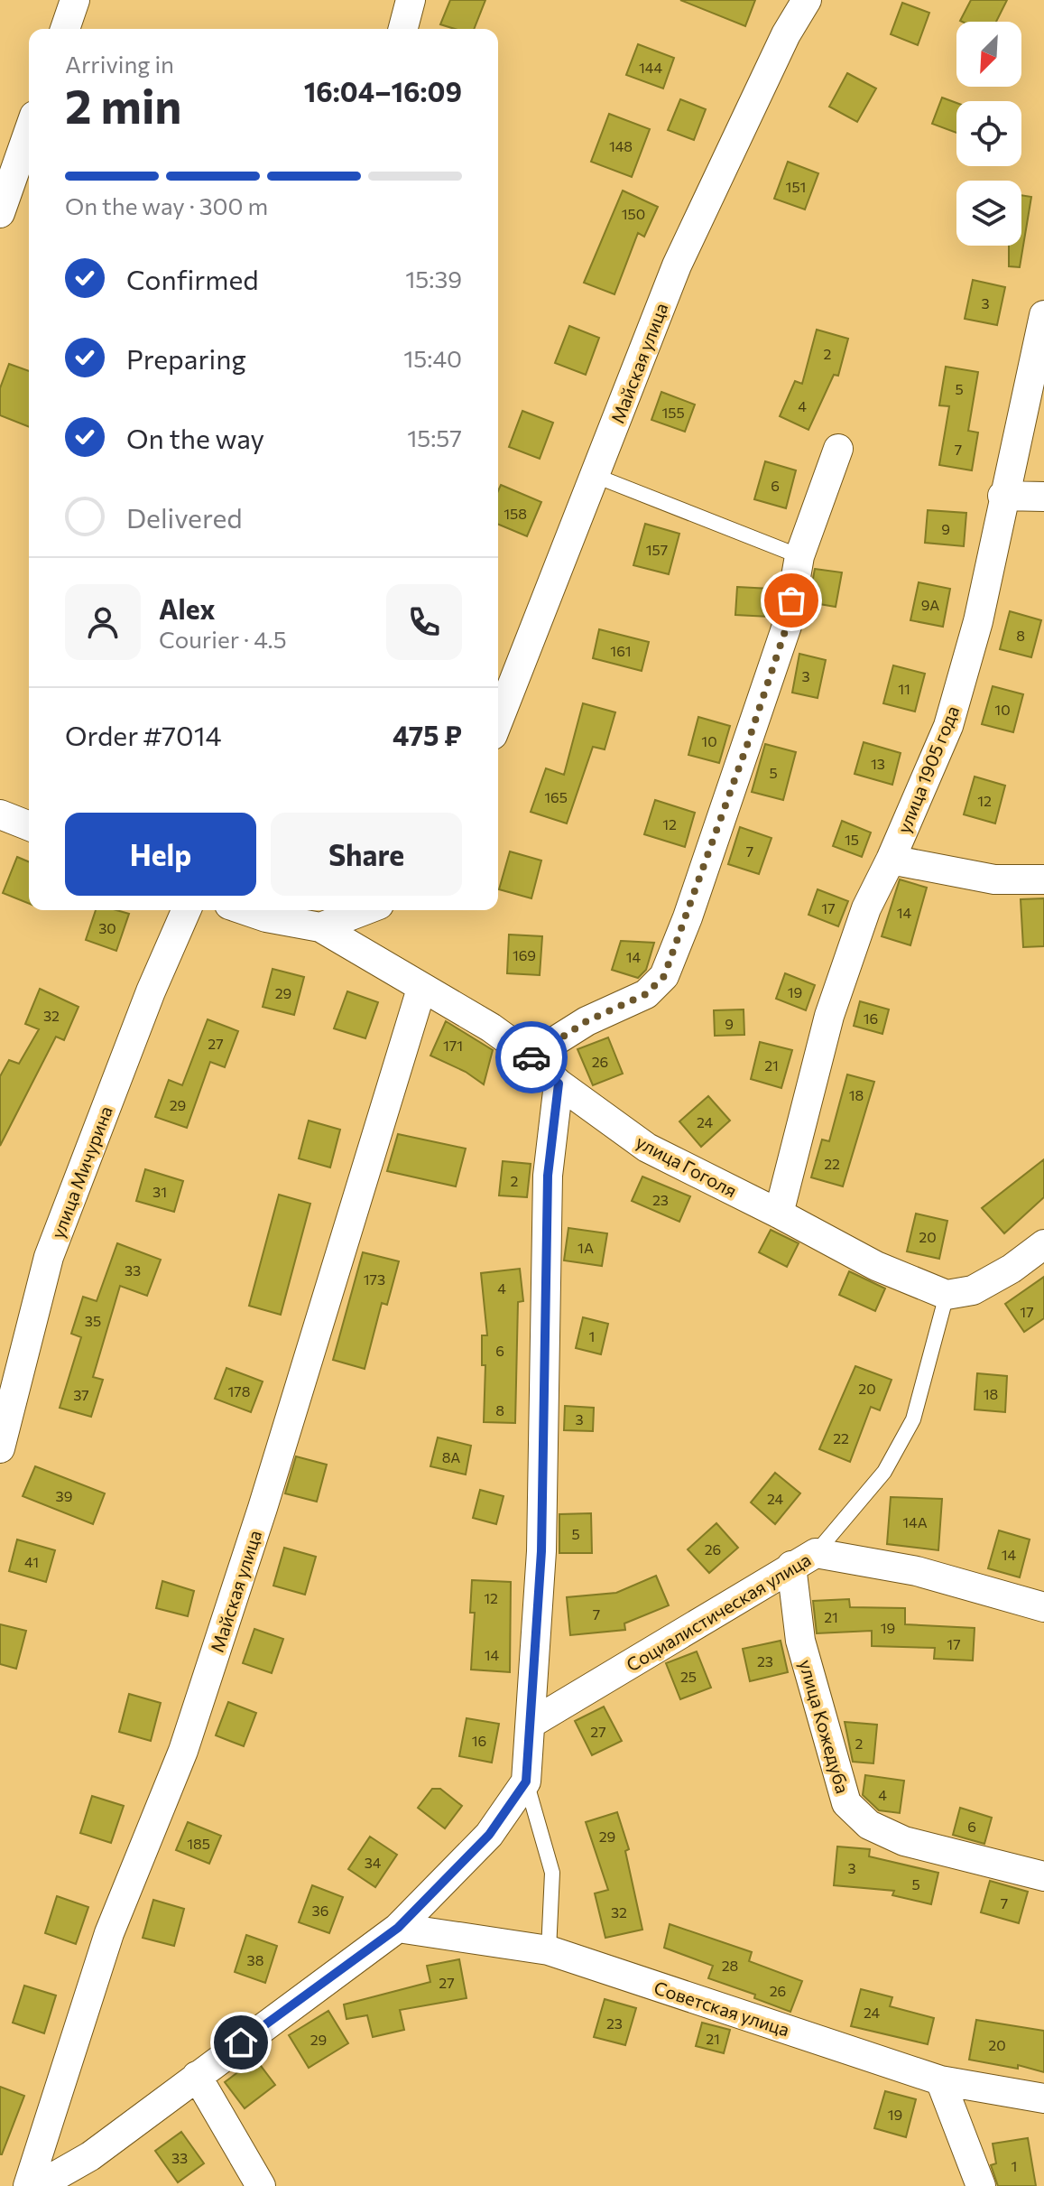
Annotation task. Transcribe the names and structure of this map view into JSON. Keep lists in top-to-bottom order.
{
  "streets": {
    "street": [
      "Майская улица",
      "улица 1905 года",
      "улица Гоголя",
      "улица Мичурина",
      "Социалистическая улица",
      "улица Кожедуба",
      "Советская улица"
    ]
  },
  "crossings": [
    ["Майская улица", "улица Гоголя"],
    ["улица 1905 года", "улица Гоголя"],
    ["Социалистическая улица", "улица Кожедуба"]
  ],
  "house_numbers": [
    "144",
    "148",
    "151",
    "150",
    "3",
    "2",
    "5",
    "4",
    "155",
    "7",
    "6",
    "158",
    "9",
    "157",
    "9А",
    "8",
    "161",
    "3",
    "11",
    "10",
    "10",
    "13",
    "5",
    "165",
    "12",
    "12",
    "15",
    "7",
    "17",
    "14",
    "30",
    "169",
    "14",
    "19",
    "29",
    "32",
    "16",
    "9",
    "27",
    "171",
    "26",
    "21",
    "18",
    "29",
    "24",
    "22",
    "2",
    "31",
    "23",
    "20",
    "1А",
    "33",
    "173",
    "4",
    "17",
    "35",
    "1",
    "6",
    "20",
    "178",
    "18",
    "37",
    "8",
    "3",
    "22",
    "8А",
    "39",
    "24",
    "14А",
    "5",
    "26",
    "14",
    "41",
    "12",
    "7",
    "21",
    "19",
    "17",
    "14",
    "23",
    "25",
    "27",
    "16",
    "2",
    "4",
    "6",
    "29",
    "185",
    "34",
    "3",
    "5",
    "7",
    "36",
    "32",
    "38",
    "28",
    "27",
    "26",
    "24",
    "23",
    "21",
    "29",
    "20",
    "19",
    "33",
    "1"
  ],
  "north": "bottom left",
  "page": {
    "heading": ["2 min", "Arriving in", "16:04–16:09"],
    "panel": [
      "Alex",
      "Courier · 4.5",
      "Order #7014",
      "475 ₽"
    ],
    "bar": "On the way · 300 m",
    "list": [
      ["Confirmed", "15:39"],
      ["Preparing", "15:40"],
      ["On the way", "15:57"],
      "Delivered"
    ],
    "buttons": ["Help", "Share"]
  }
}
